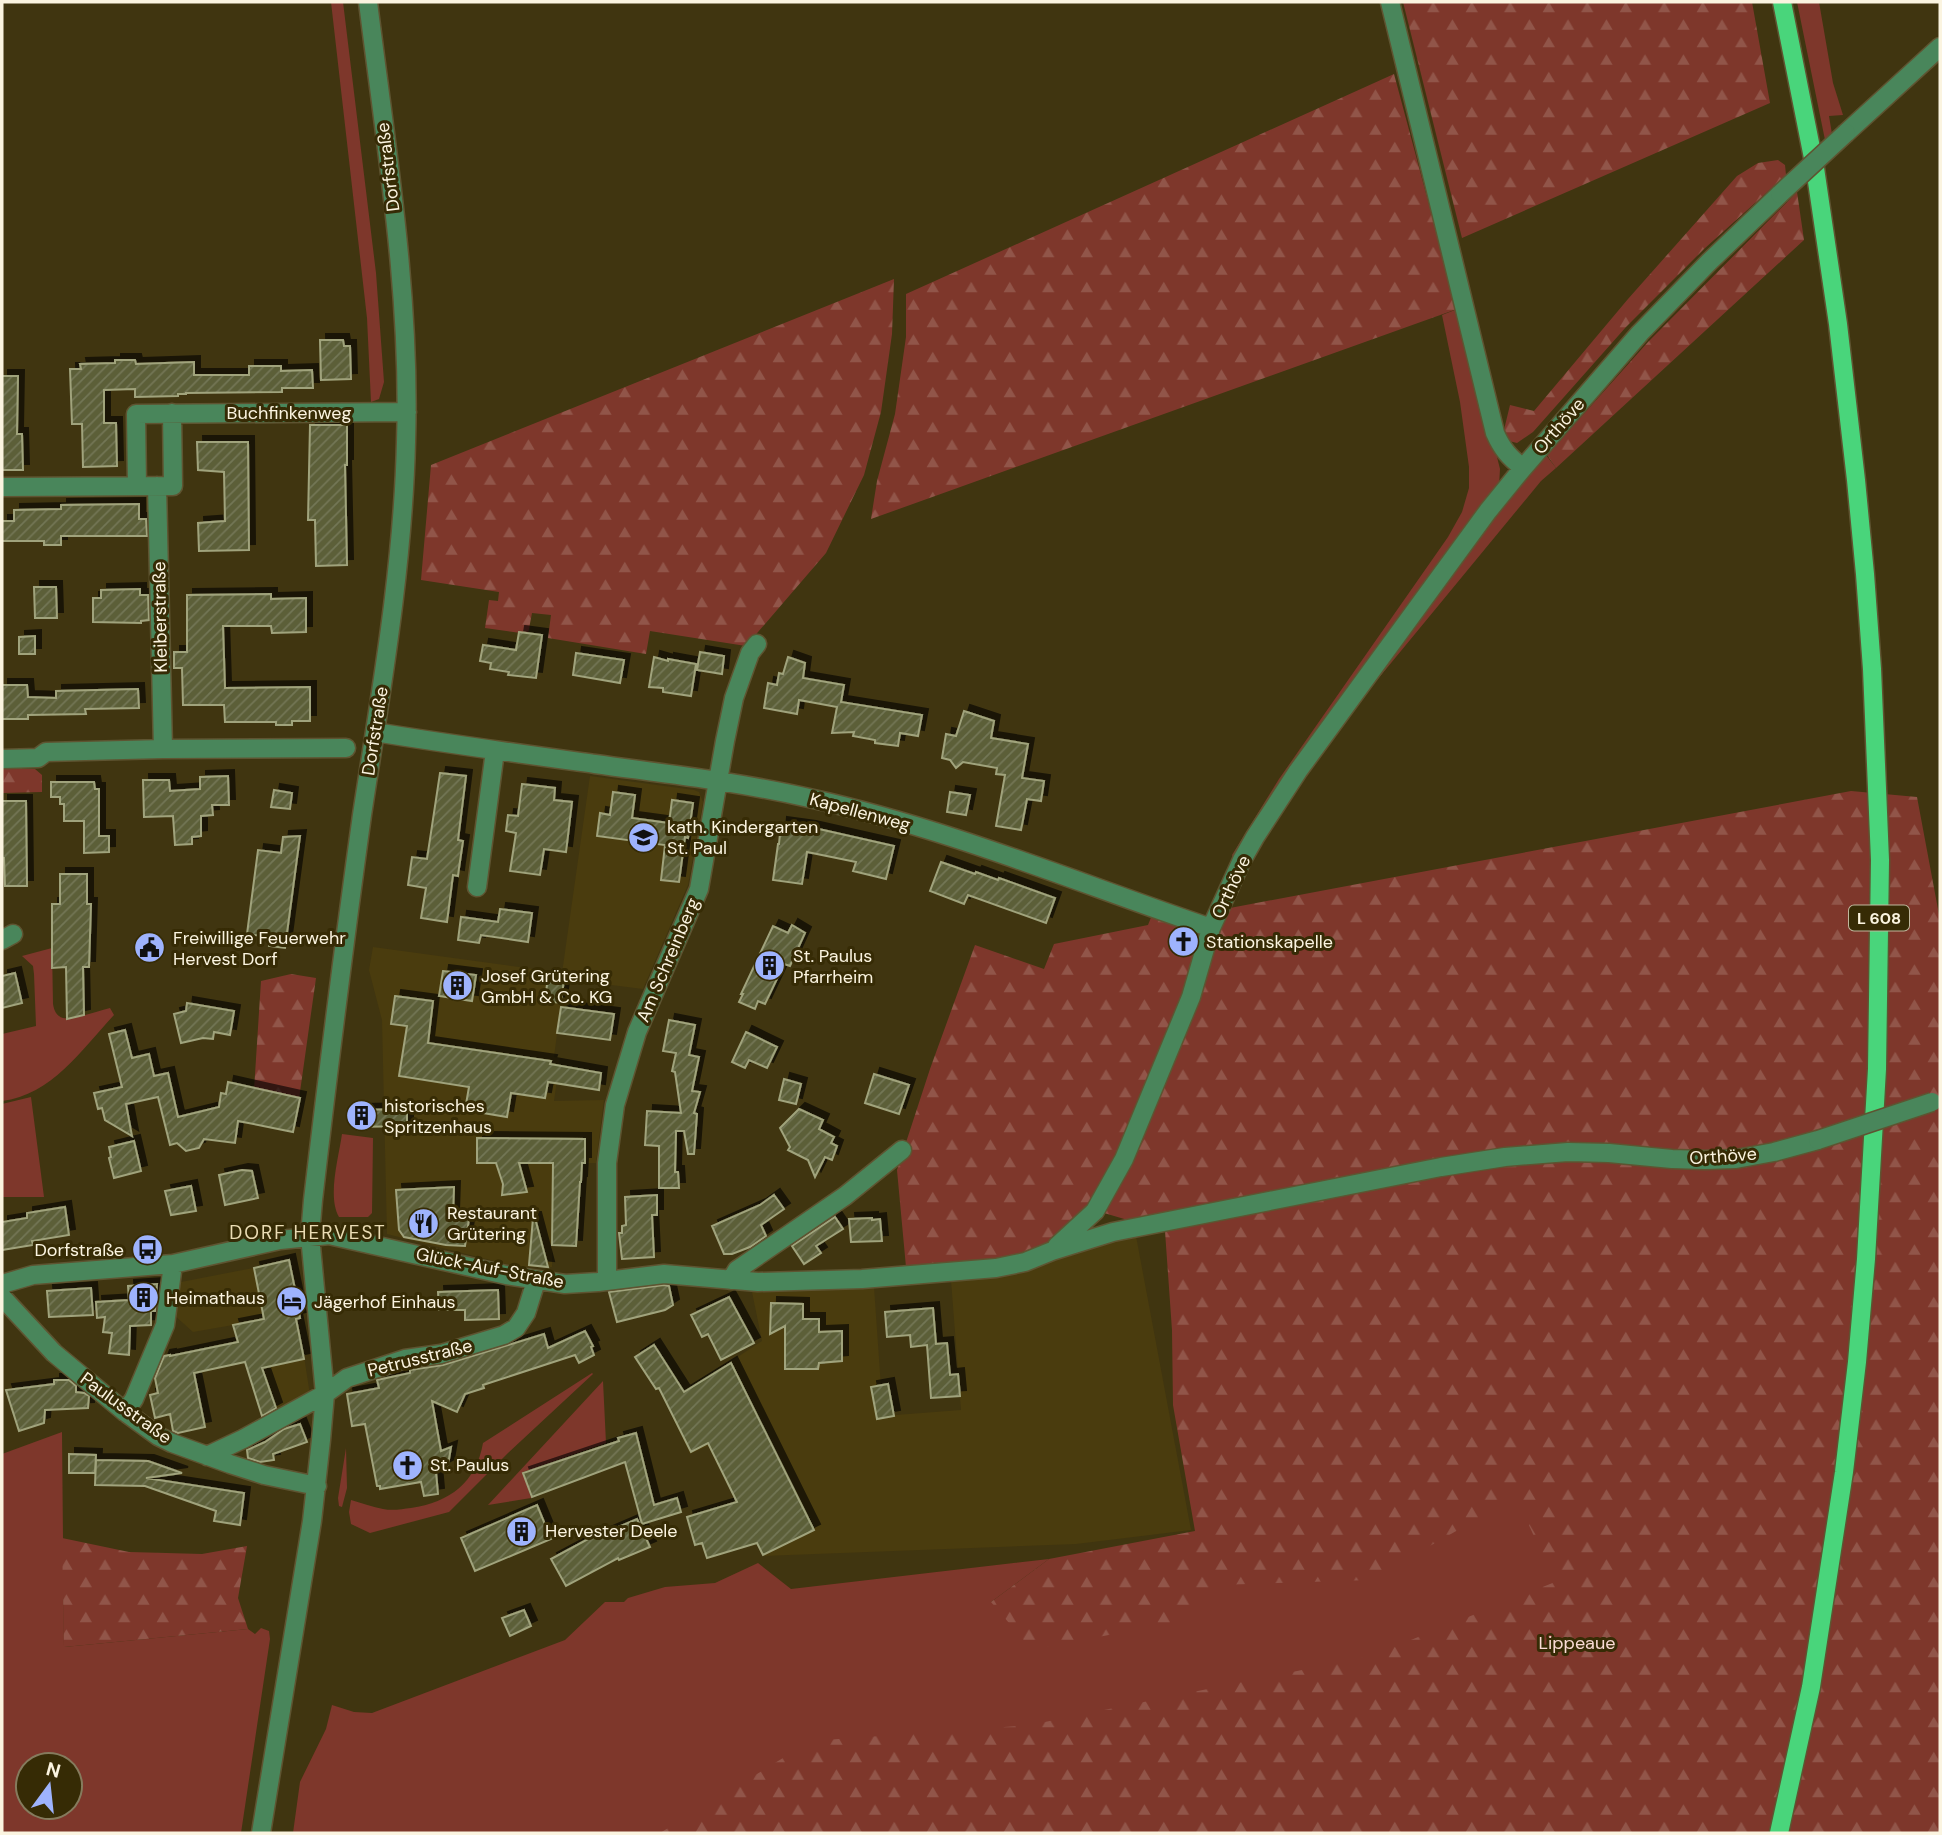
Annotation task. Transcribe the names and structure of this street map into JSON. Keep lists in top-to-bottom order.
{
  "streets": {
    "main road": ["L 608"],
    "street": [
      "Dorfstraße",
      "Buchfinkenweg",
      "Orthöve",
      "Kleiberstraße",
      "Kapellenweg",
      "Am Schreinberg",
      "Glück-Auf-Straße",
      "Petrusstraße",
      "Paulusstraße"
    ]
  },
  "crossings": [
    ["Dorfstraße", "Buchfinkenweg"],
    ["Dorfstraße", "Kapellenweg"],
    ["Dorfstraße", "Glück-Auf-Straße"],
    ["Dorfstraße", "Petrusstraße"],
    ["Dorfstraße", "Paulusstraße"],
    ["Orthöve", "Kapellenweg"],
    ["Orthöve", "Glück-Auf-Straße"],
    ["Kapellenweg", "Am Schreinberg"],
    ["Am Schreinberg", "Glück-Auf-Straße"],
    ["Glück-Auf-Straße", "Petrusstraße"],
    ["Petrusstraße", "Paulusstraße"]
  ],
  "districts": ["DORF HERVEST"],
  "parks": ["Lippeaue"],
  "places": {
    "school or university": ["kath. Kindergarten St. Paul"],
    "church": ["Stationskapelle", "St. Paulus"],
    "public building": ["Freiwillige Feuerwehr Hervest Dorf"],
    "building": [
      "St. Paulus Pfarrheim",
      "Josef Grütering GmbH & Co. KG",
      "historisches Spritzenhaus",
      "Heimathaus",
      "Hervester Deele"
    ],
    "restaurant": ["Restaurant Grütering"],
    "bus stop": ["Dorfstraße"],
    "hotel": ["Jägerhof Einhaus"]
  },
  "north": "top"
}
